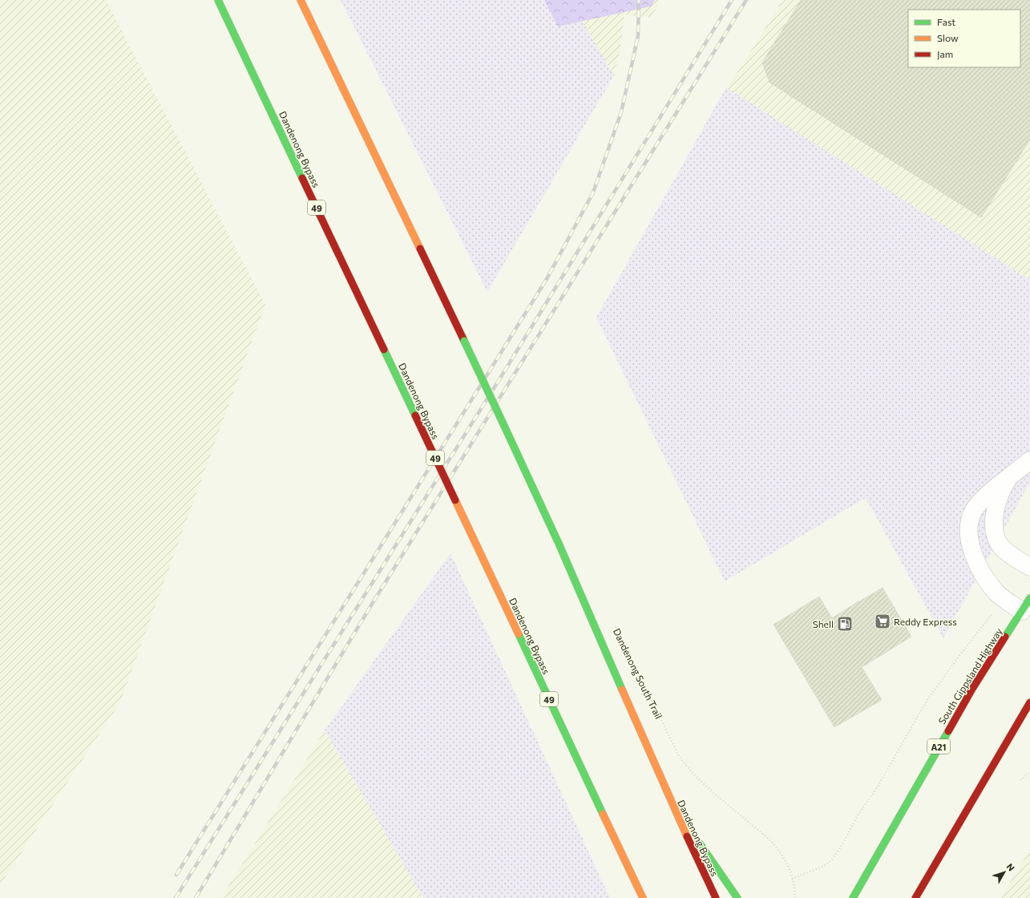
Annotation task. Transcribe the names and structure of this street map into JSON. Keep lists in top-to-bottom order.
{
  "streets": {
    "highway": [
      "Dandenong Bypass",
      "49",
      "South Gippsland Highway",
      "A21"
    ],
    "path": ["Dandenong South Trail"]
  },
  "places": {
    "supermarket": ["Reddy Express"],
    "fuel station": ["Shell"]
  },
  "legend": ["Fast", "Slow", "Jam"],
  "north": "top right"
}
